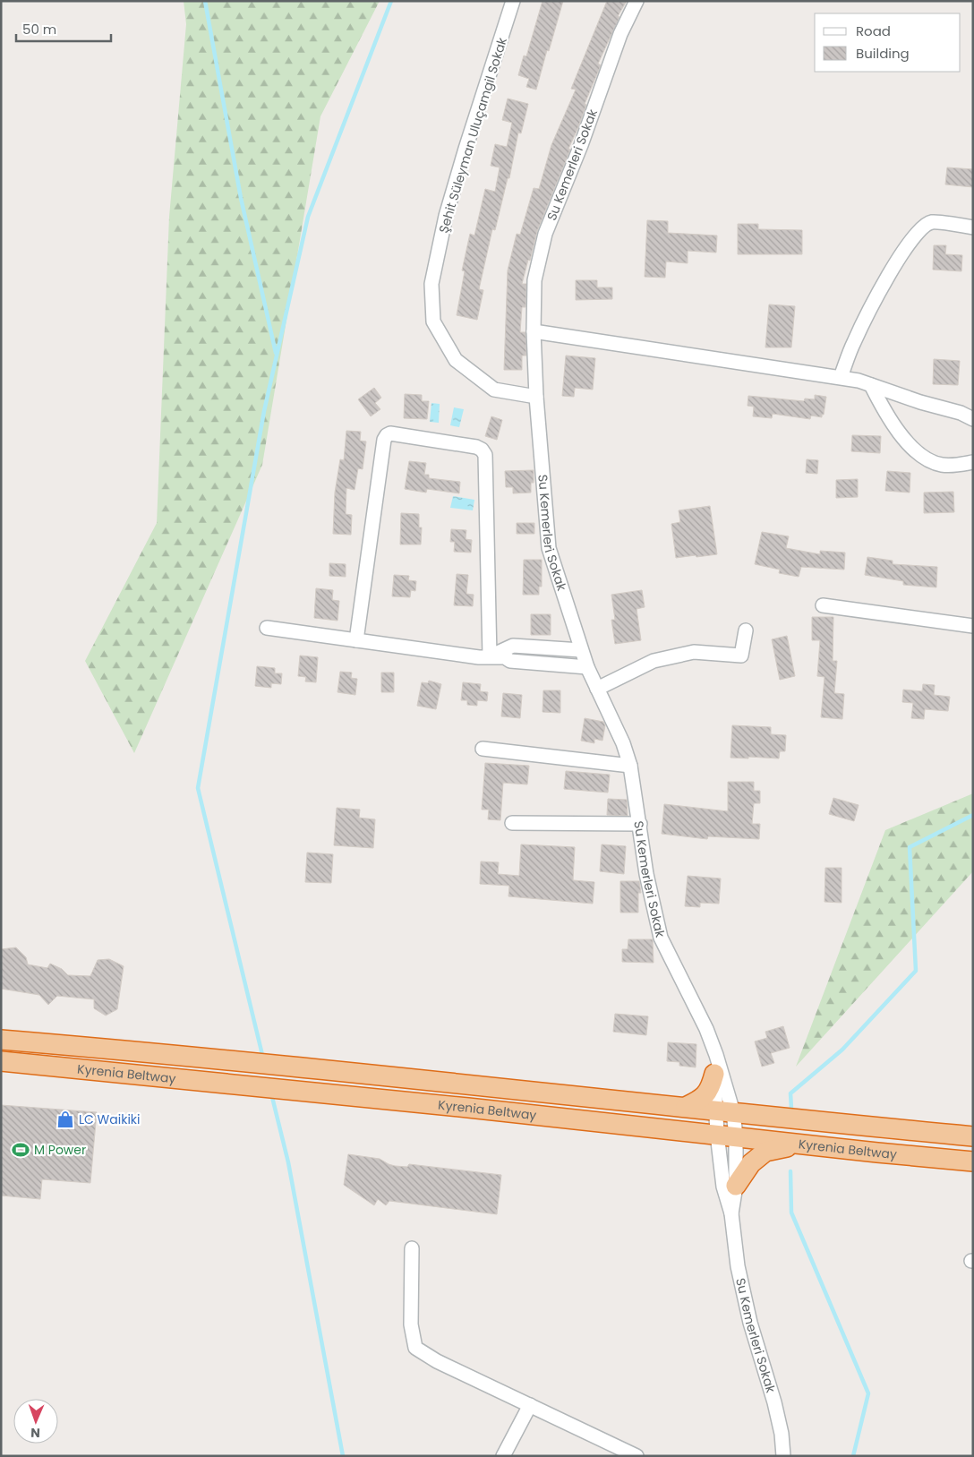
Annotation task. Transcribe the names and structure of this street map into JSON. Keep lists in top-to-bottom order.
{
  "streets": {
    "highway": ["Kyrenia Beltway"],
    "street": ["Şehit Süleyman Uluçamgil Sokak", "Su Kemerleri Sokak"]
  },
  "crossings": [
    ["Şehit Süleyman Uluçamgil Sokak", "Su Kemerleri Sokak"]
  ],
  "places": {
    "shop": ["LC Waikiki"],
    "sports": ["M Power"]
  },
  "legend": ["Road", "Building"],
  "scale_bar": "50 m",
  "north": "bottom"
}
